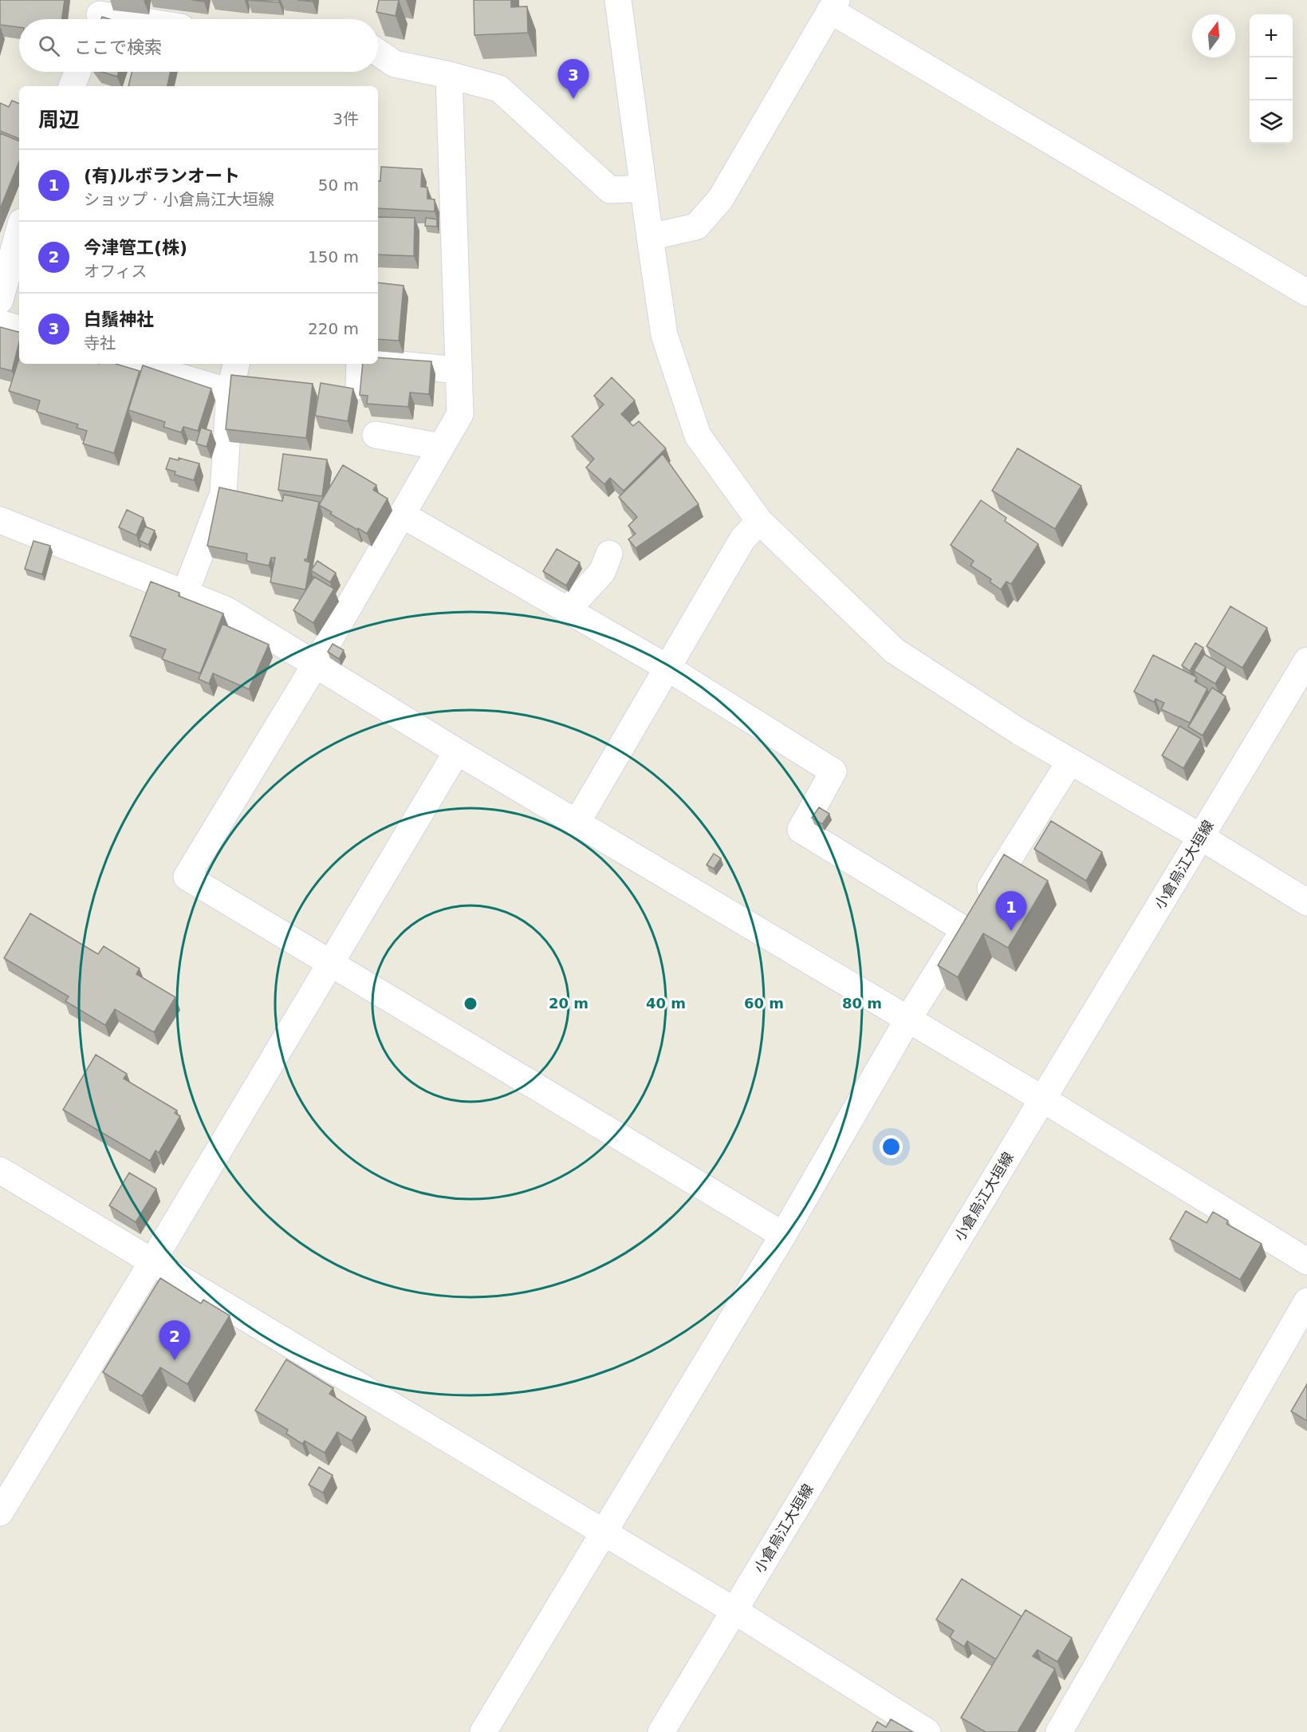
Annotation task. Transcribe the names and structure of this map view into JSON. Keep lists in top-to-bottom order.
{
  "streets": {
    "street": ["小倉烏江大垣線"]
  },
  "north": "top",
  "page": {
    "map_buttons": ["+", "−"],
    "search": "ここで検索",
    "pins": ["3", "1", "2"],
    "heading": ["周辺", "3件"],
    "list": [
      {
        "mark": "1",
        "name": "(有)ルボランオート",
        "note": "ショップ · 小倉烏江大垣線",
        "value": "50 m"
      },
      {
        "mark": "2",
        "name": "今津管工(株)",
        "note": "オフィス",
        "value": "150 m"
      },
      {
        "mark": "3",
        "name": "白鬚神社",
        "note": "寺社",
        "value": "220 m"
      }
    ]
  },
  "rings": [
    "20 m",
    "40 m",
    "60 m",
    "80 m"
  ]
}
